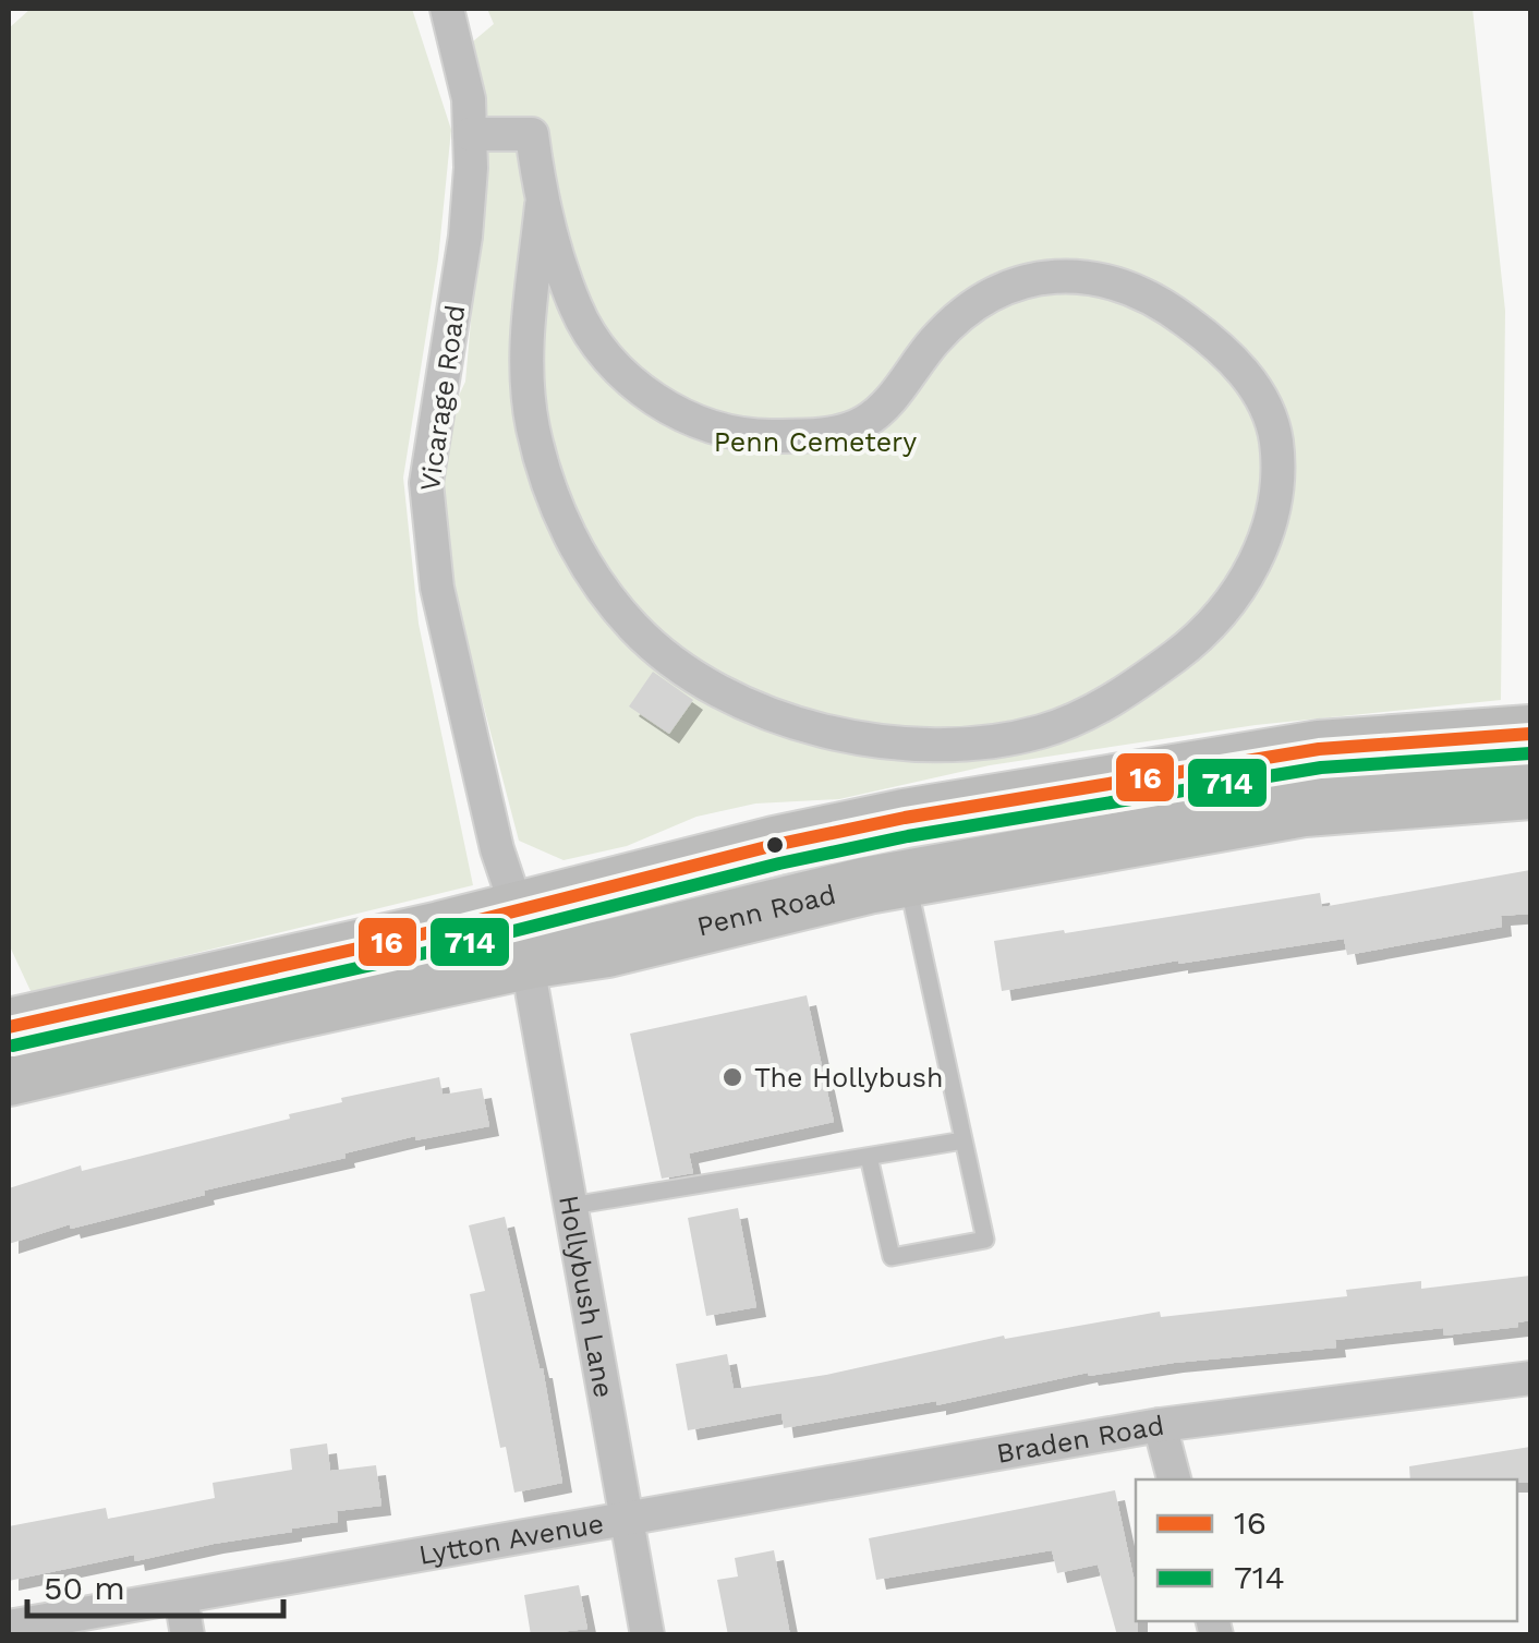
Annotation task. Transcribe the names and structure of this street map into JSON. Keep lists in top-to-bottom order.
{
  "streets": {
    "highway": ["Penn Road"],
    "street": [
      "Vicarage Road",
      "Hollybush Lane",
      "Braden Road",
      "Lytton Avenue"
    ]
  },
  "crossings": [
    ["Vicarage Road", "Penn Road"],
    ["Vicarage Road", "Hollybush Lane"],
    ["Penn Road", "Hollybush Lane"],
    ["Hollybush Lane", "Braden Road"],
    ["Hollybush Lane", "Lytton Avenue"],
    ["Braden Road", "Lytton Avenue"]
  ],
  "parks": ["Penn Cemetery"],
  "places": ["The Hollybush"],
  "lines": ["transit line 16", "transit line 714"],
  "legend": ["16", "714"],
  "scale_bar": "50 m"
}
